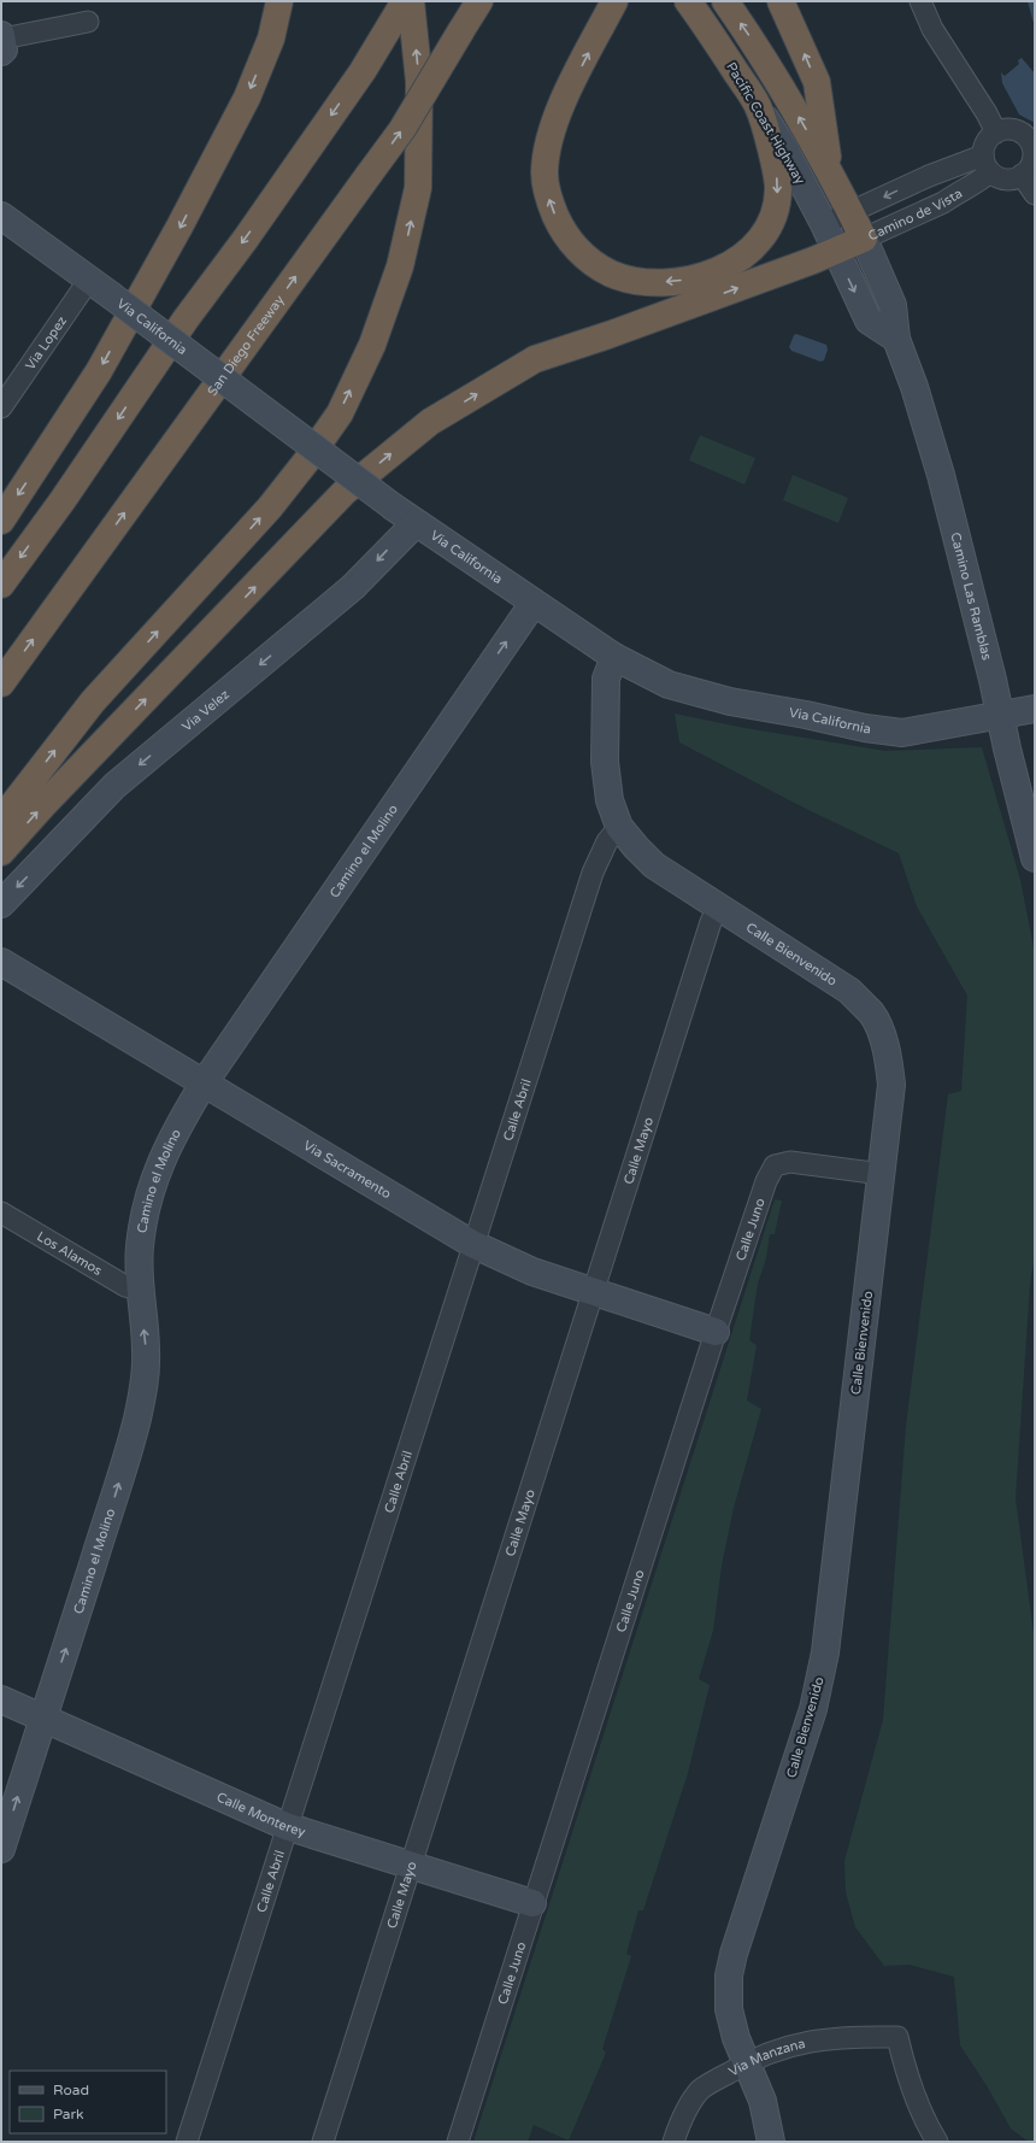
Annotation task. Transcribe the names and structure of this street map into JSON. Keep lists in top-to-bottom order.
{
  "streets": {
    "highway": ["Pacific Coast Highway", "Camino de Vista", "San Diego Freeway"],
    "street": [
      "Via California",
      "Via Lopez",
      "Camino Las Ramblas",
      "Via Velez",
      "Camino el Molino",
      "Calle Bienvenido",
      "Calle Abril",
      "Calle Mayo",
      "Via Sacramento",
      "Calle Juno",
      "Los Alamos",
      "Calle Monterey",
      "Via Manzana"
    ]
  },
  "crossings": [
    ["Pacific Coast Highway", "Camino de Vista"],
    ["Camino de Vista", "Camino Las Ramblas"],
    ["Via California", "Via Lopez"],
    ["Via California", "Camino Las Ramblas"],
    ["Via California", "Via Velez"],
    ["Via California", "Camino el Molino"],
    ["Via California", "Calle Bienvenido"],
    ["Camino el Molino", "Via Sacramento"],
    ["Camino el Molino", "Los Alamos"],
    ["Camino el Molino", "Calle Monterey"],
    ["Calle Bienvenido", "Calle Abril"],
    ["Calle Bienvenido", "Calle Mayo"],
    ["Calle Bienvenido", "Calle Juno"],
    ["Calle Bienvenido", "Via Manzana"],
    ["Calle Abril", "Via Sacramento"],
    ["Calle Abril", "Calle Monterey"],
    ["Calle Mayo", "Via Sacramento"],
    ["Calle Mayo", "Calle Monterey"],
    ["Via Sacramento", "Calle Juno"],
    ["Calle Juno", "Calle Monterey"]
  ],
  "one_way": ["Via Velez", "Camino el Molino"],
  "legend": ["Road", "Park"]
}
